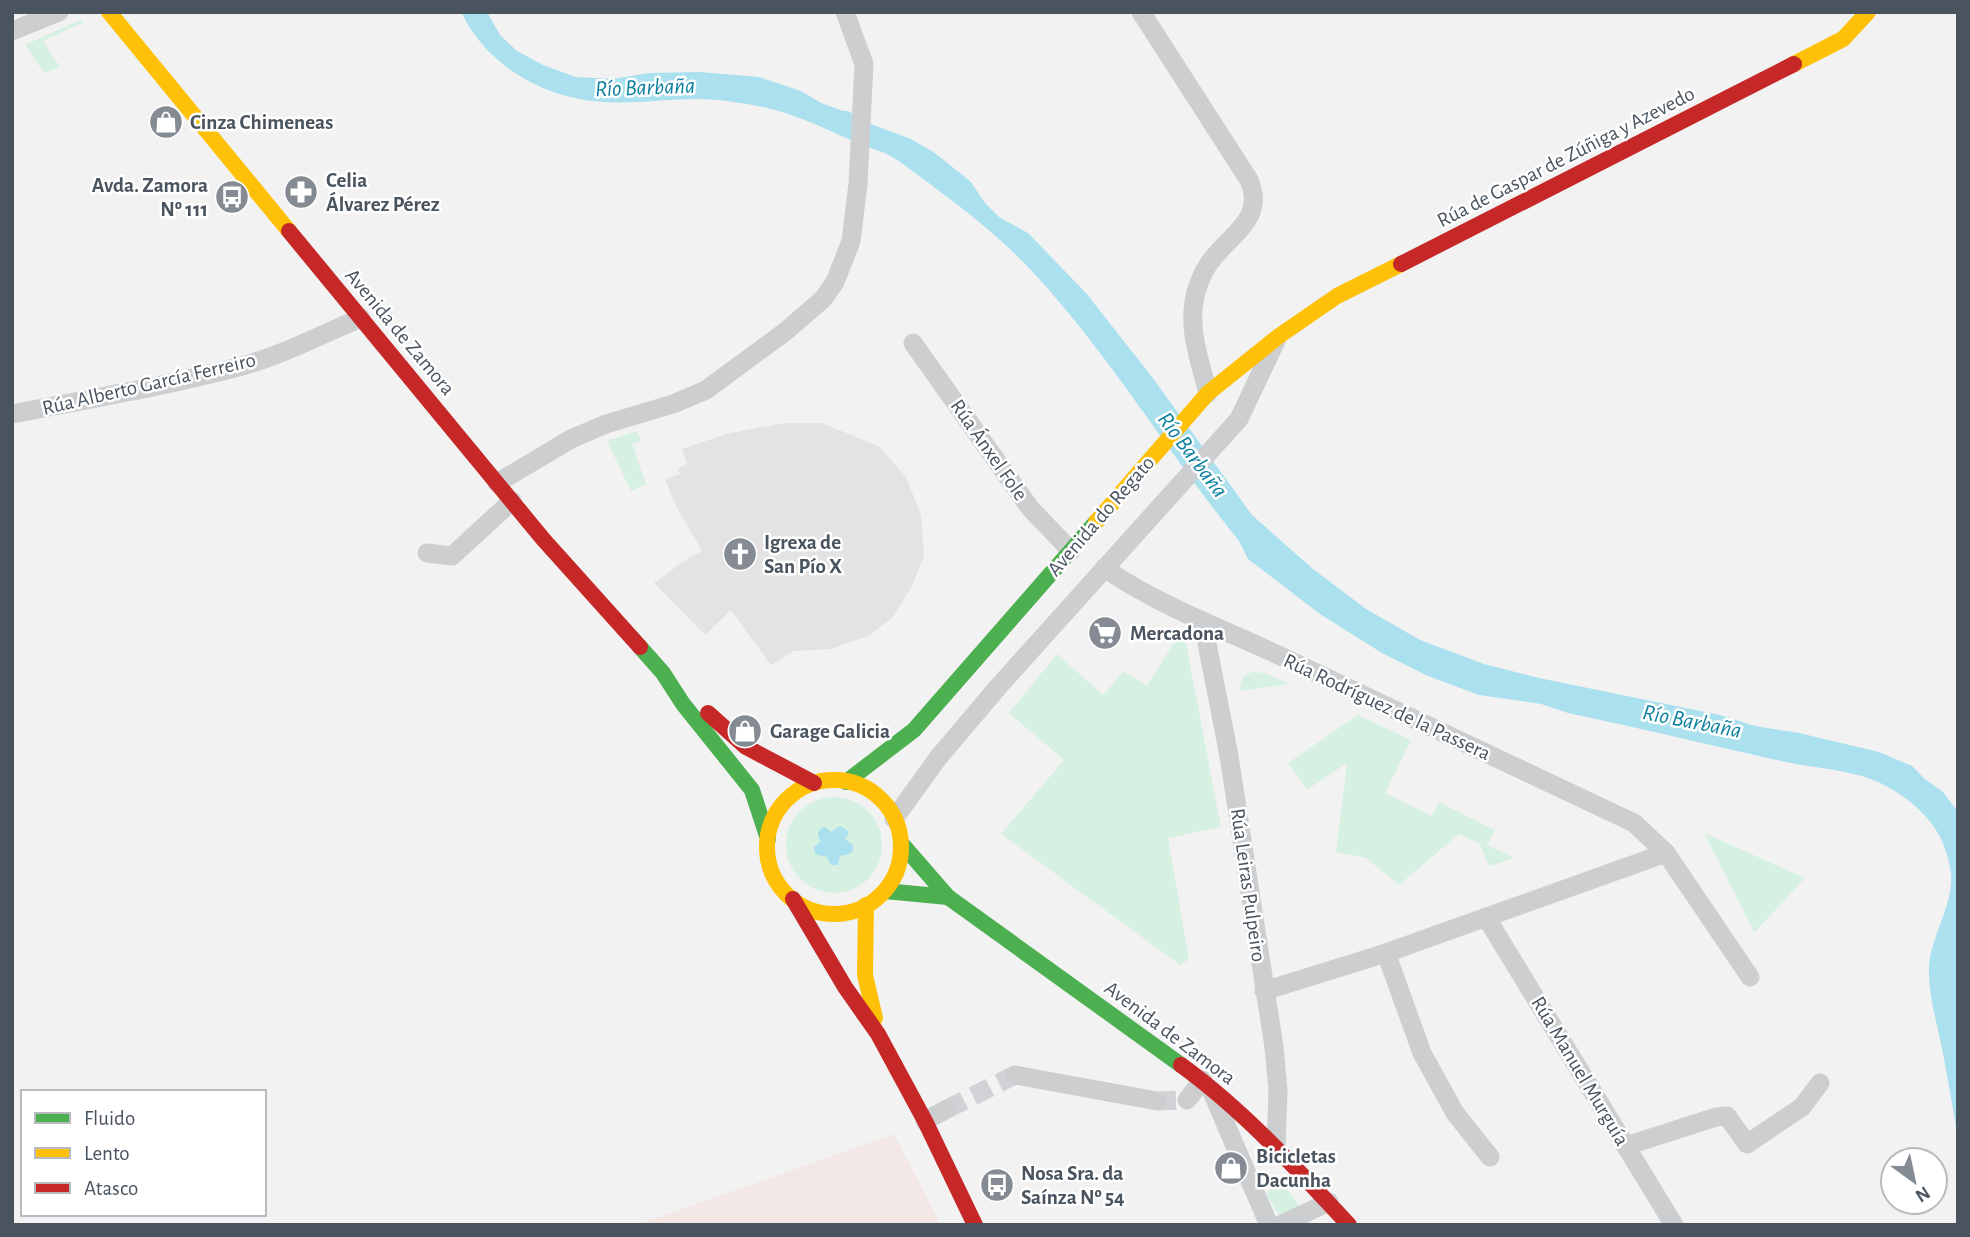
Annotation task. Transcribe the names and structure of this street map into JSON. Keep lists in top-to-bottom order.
{
  "streets": {
    "street": [
      "Rúa de Gaspar de Zúñiga y Azevedo",
      "Avenida de Zamora",
      "Rúa Alberto García Ferreiro",
      "Rúa Ánxel Fole",
      "Avenida do Regato",
      "Rúa Rodríguez de la Passera",
      "Rúa Leiras Pulpeiro",
      "Rúa Manuel Murguía"
    ]
  },
  "crossings": [
    ["Rúa de Gaspar de Zúñiga y Azevedo", "Avenida do Regato"],
    ["Avenida de Zamora", "Rúa Alberto García Ferreiro"],
    ["Avenida de Zamora", "Avenida do Regato"],
    ["Avenida de Zamora", "Rúa Leiras Pulpeiro"],
    ["Rúa Ánxel Fole", "Avenida do Regato"],
    ["Avenida do Regato", "Rúa Rodríguez de la Passera"],
    ["Rúa Rodríguez de la Passera", "Rúa Leiras Pulpeiro"]
  ],
  "water": ["Río Barbaña"],
  "places": {
    "shop": ["Cinza Chimeneas", "Garage Galicia", "Bicicletas Dacunha"],
    "pharmacy": ["Celia Álvarez Pérez"],
    "bus stop": ["Avda. Zamora Nº 111", "Nosa Sra. da Saínza Nº 54"],
    "church": ["Igrexa de San Pío X"],
    "supermarket": ["Mercadona"]
  },
  "legend": ["Fluido", "Lento", "Atasco"],
  "north": "bottom right"
}
